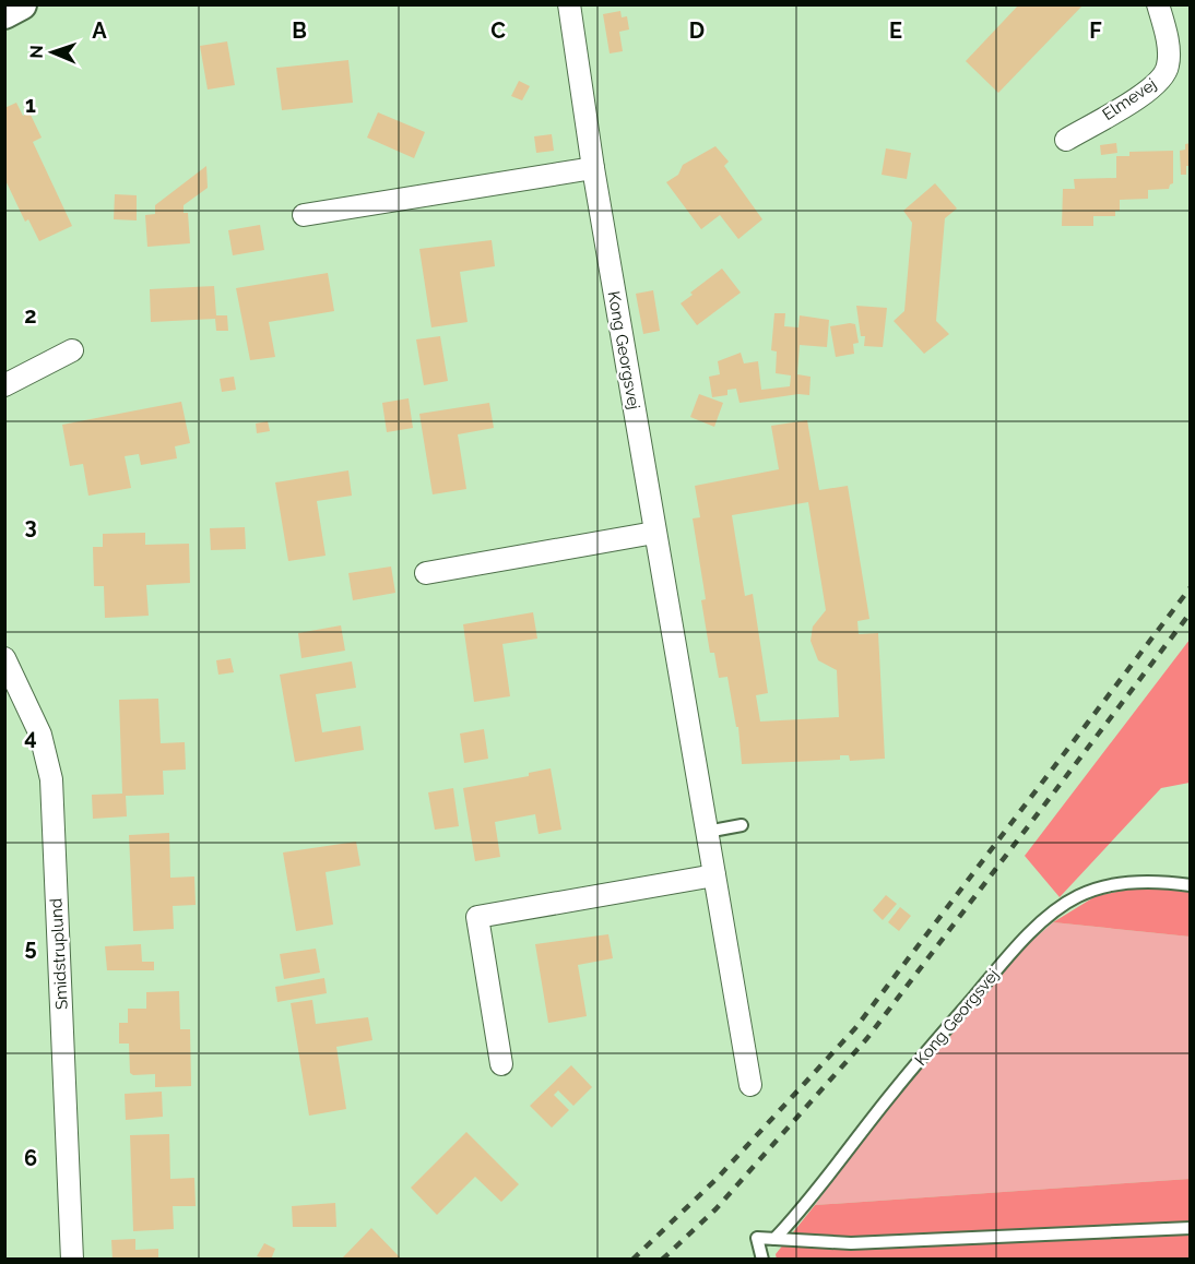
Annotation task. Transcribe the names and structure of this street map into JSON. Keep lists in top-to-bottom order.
{
  "streets": {
    "street": ["Elmevej", "Kong Georgsvej", "Smidstruplund"]
  },
  "north": "left",
  "grid": {
    "columns": [
      "A",
      "B",
      "C",
      "D",
      "E",
      "F"
    ],
    "rows": [
      "1",
      "2",
      "3",
      "4",
      "5",
      "6"
    ]
  }
}
